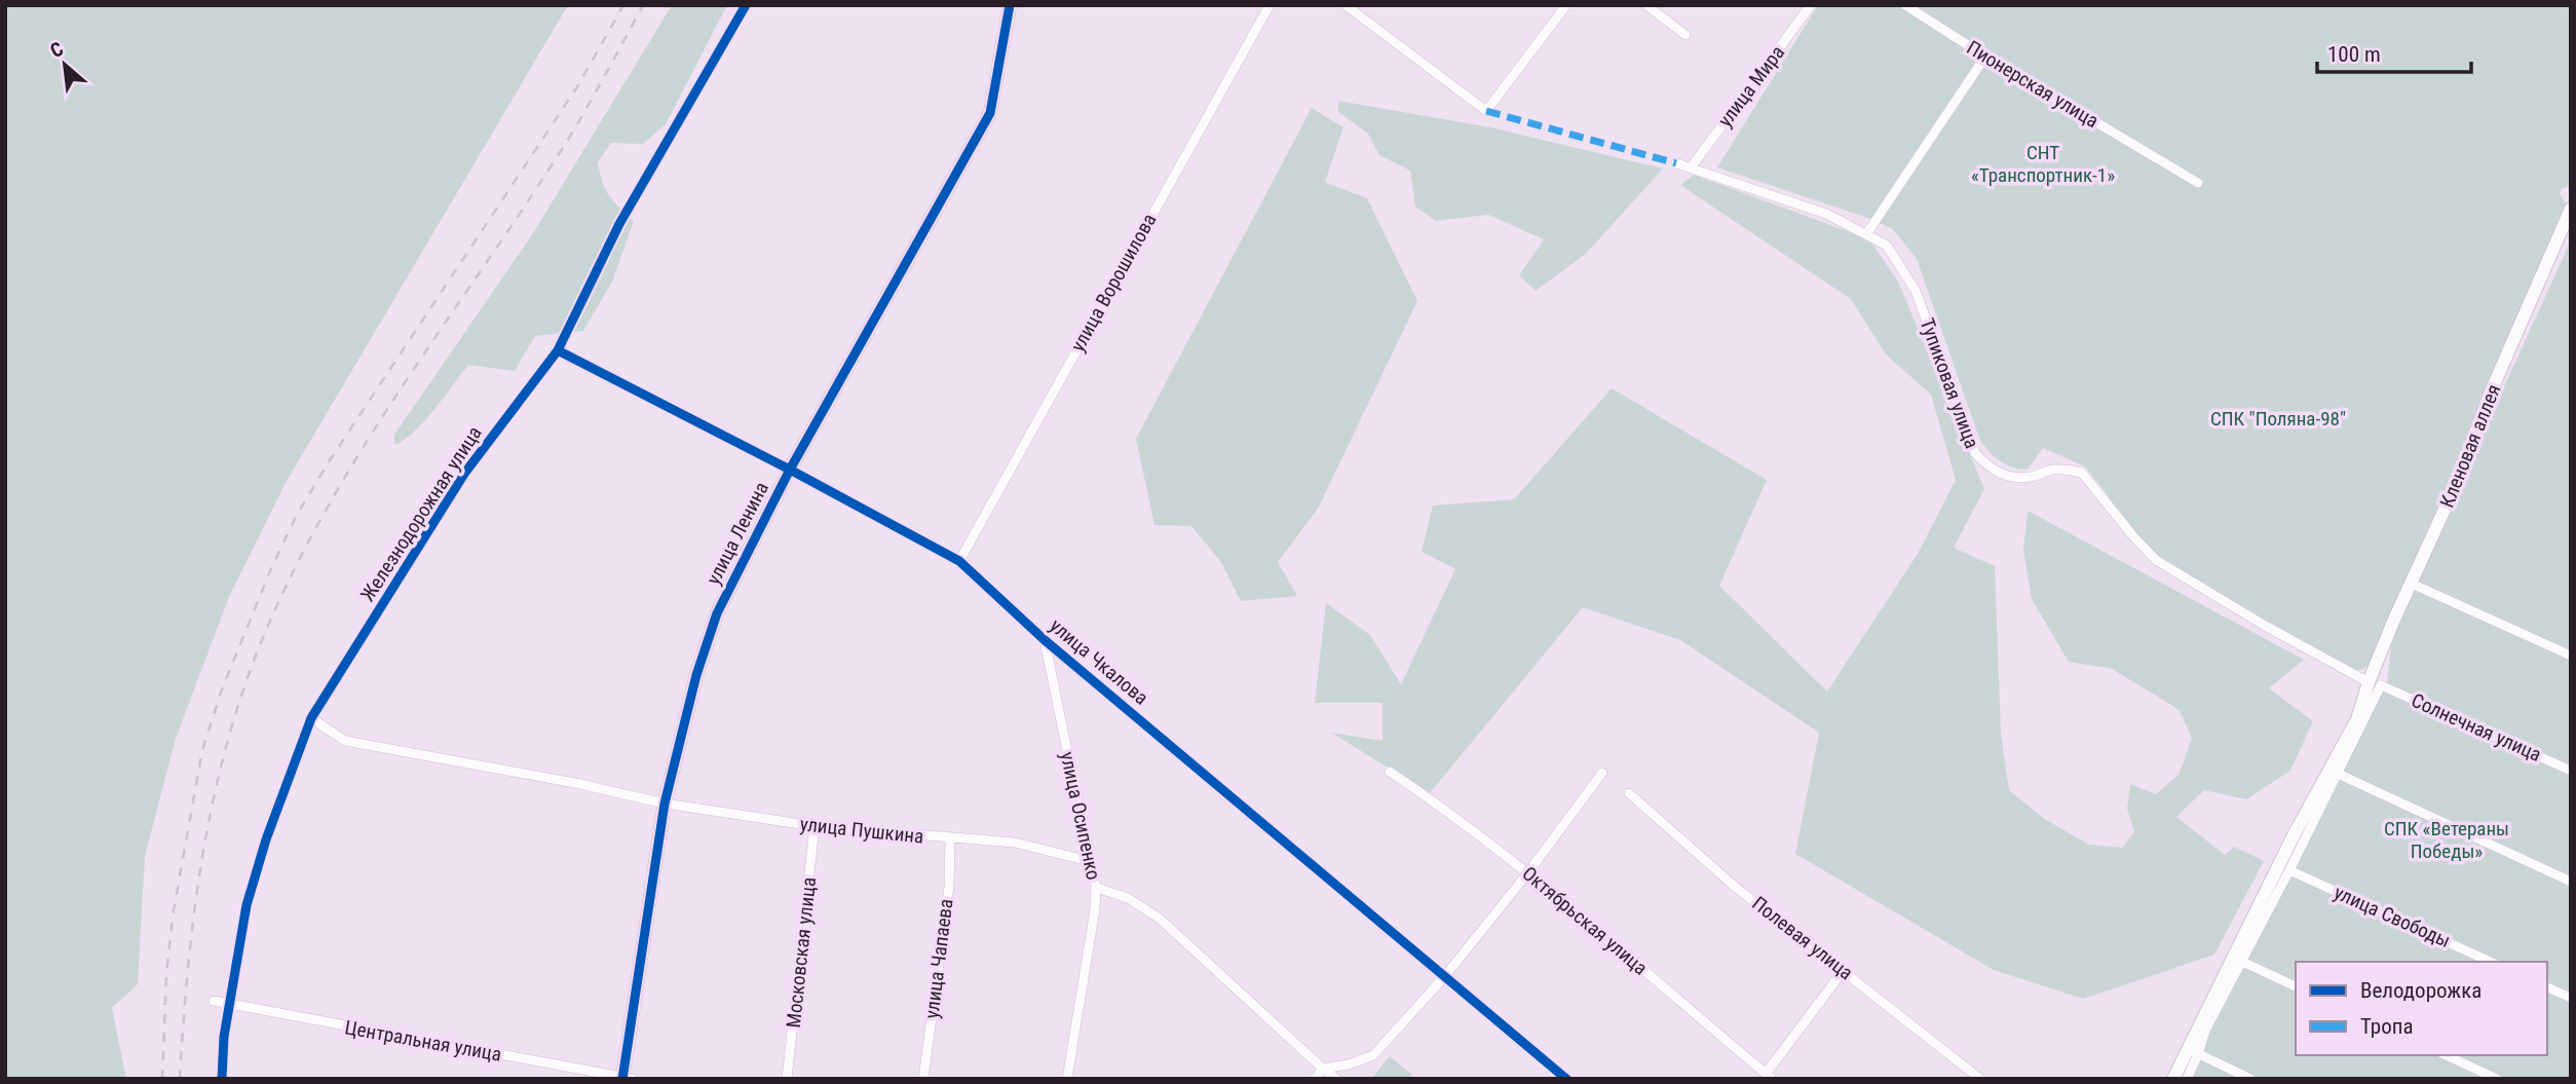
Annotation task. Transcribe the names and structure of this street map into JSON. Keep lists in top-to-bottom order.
{
  "streets": {
    "street": [
      "Пионерская улица",
      "улица Мира",
      "улица Ворошилова",
      "Тупиковая улица",
      "Кленовая аллея",
      "Железнодорожная улица",
      "улица Ленина",
      "улица Чкалова",
      "Солнечная улица",
      "улица Осипенко",
      "улица Пушкина",
      "улица Свободы",
      "Октябрьская улица",
      "Полевая улица",
      "Московская улица",
      "улица Чапаева",
      "Центральная улица"
    ]
  },
  "crossings": [
    ["улица Мира", "Тупиковая улица"],
    ["улица Ворошилова", "улица Чкалова"],
    ["Тупиковая улица", "Кленовая аллея"],
    ["Тупиковая улица", "Солнечная улица"],
    ["Кленовая аллея", "Солнечная улица"],
    ["Железнодорожная улица", "улица Чкалова"],
    ["Железнодорожная улица", "улица Пушкина"],
    ["Железнодорожная улица", "Центральная улица"],
    ["улица Ленина", "улица Чкалова"],
    ["улица Ленина", "улица Пушкина"],
    ["улица Ленина", "Центральная улица"],
    ["улица Чкалова", "улица Осипенко"],
    ["улица Осипенко", "улица Пушкина"],
    ["улица Пушкина", "Московская улица"],
    ["улица Пушкина", "улица Чапаева"]
  ],
  "parks": ["СНТ «Транспортник-1»", "СПК \"Поляна-98\"", "СПК «Ветераны Победы»"],
  "legend": ["Велодорожка", "Тропа"],
  "scale_bar": "100 m",
  "north": "top left"
}
